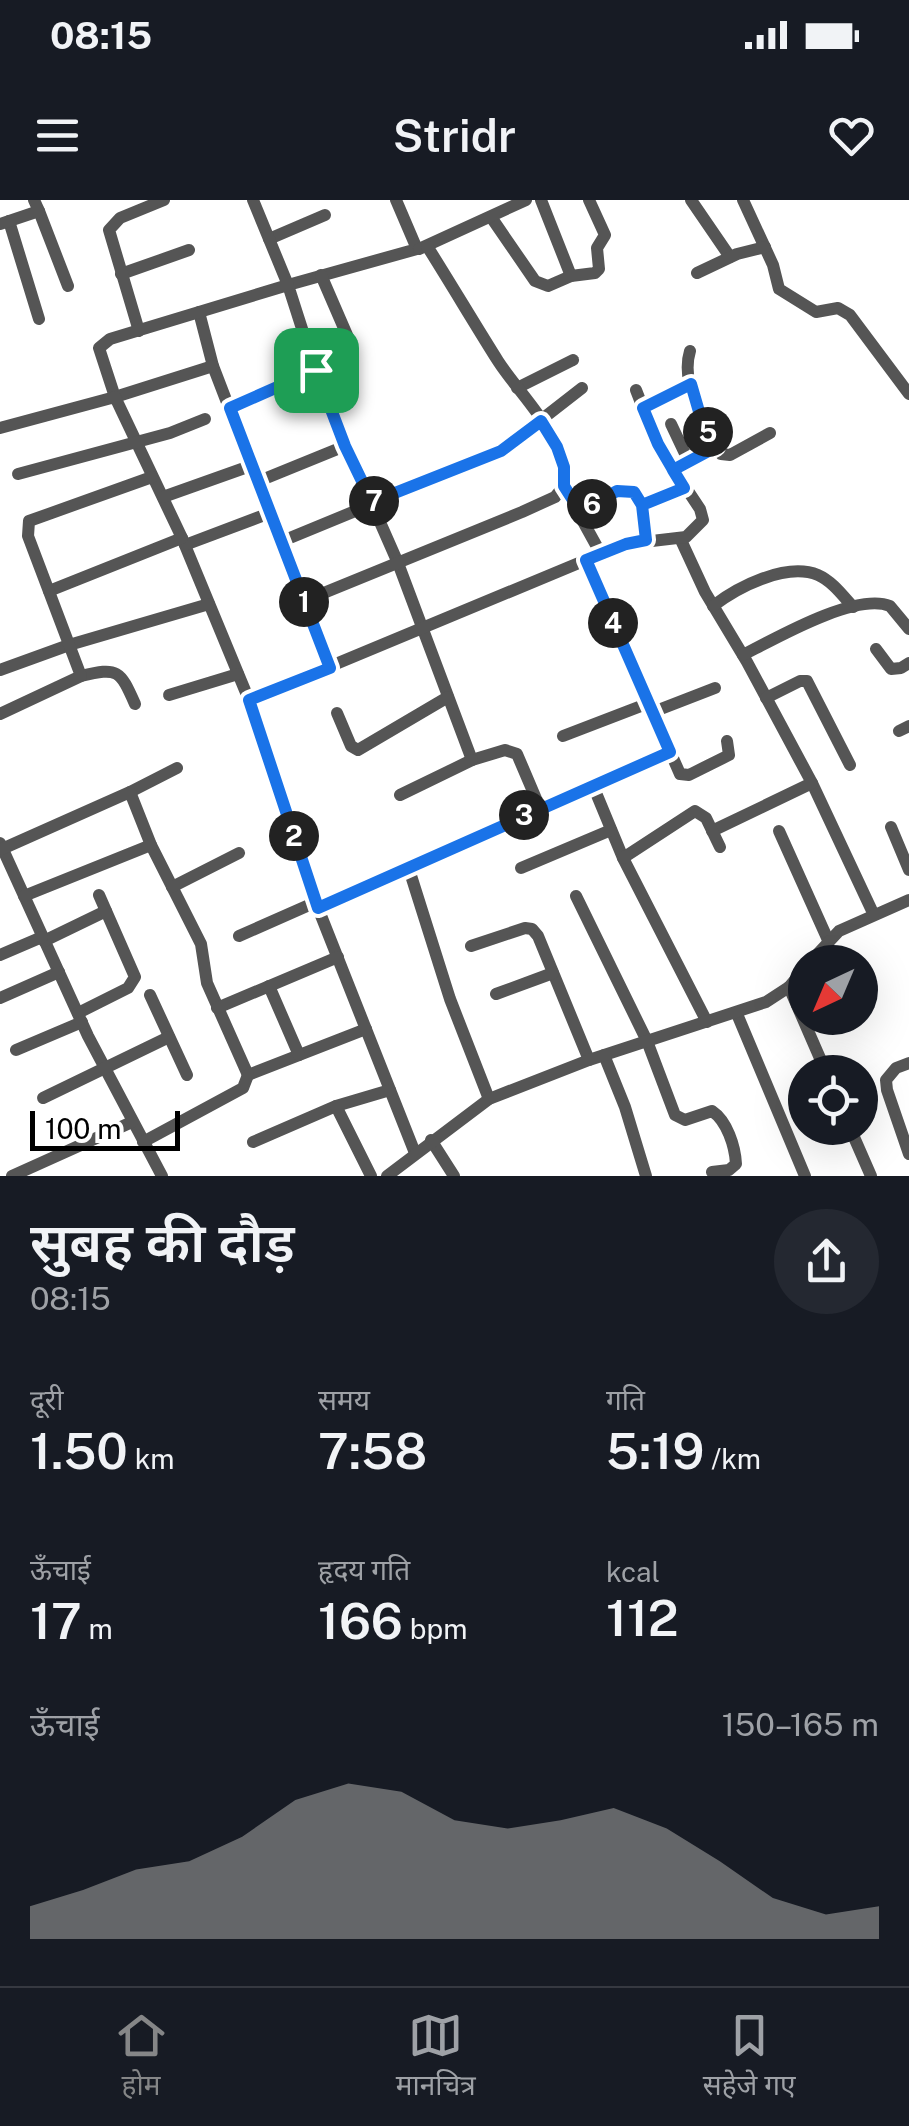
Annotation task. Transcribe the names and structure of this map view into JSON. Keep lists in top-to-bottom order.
{
  "scale_bar": "100 m",
  "north": "bottom left",
  "page": {
    "status": "08:15",
    "header": "Stridr",
    "pins": [
      "5",
      "7",
      "6",
      "1",
      "4",
      "3",
      "2"
    ],
    "scale": "100 m",
    "heading": ["सुबह की दौड़", "08:15"],
    "stats": [
      ["दूरी", "1.50 km"],
      ["समय", "7:58"],
      ["गति", "5:19 /km"],
      ["ऊँचाई", "17 m"],
      ["हृदय गति", "166 bpm"],
      ["kcal", "112"]
    ],
    "chart": ["ऊँचाई", "150–165 m"],
    "tabs": ["होम", "मानचित्र", "सहेजे गए"]
  }
}
